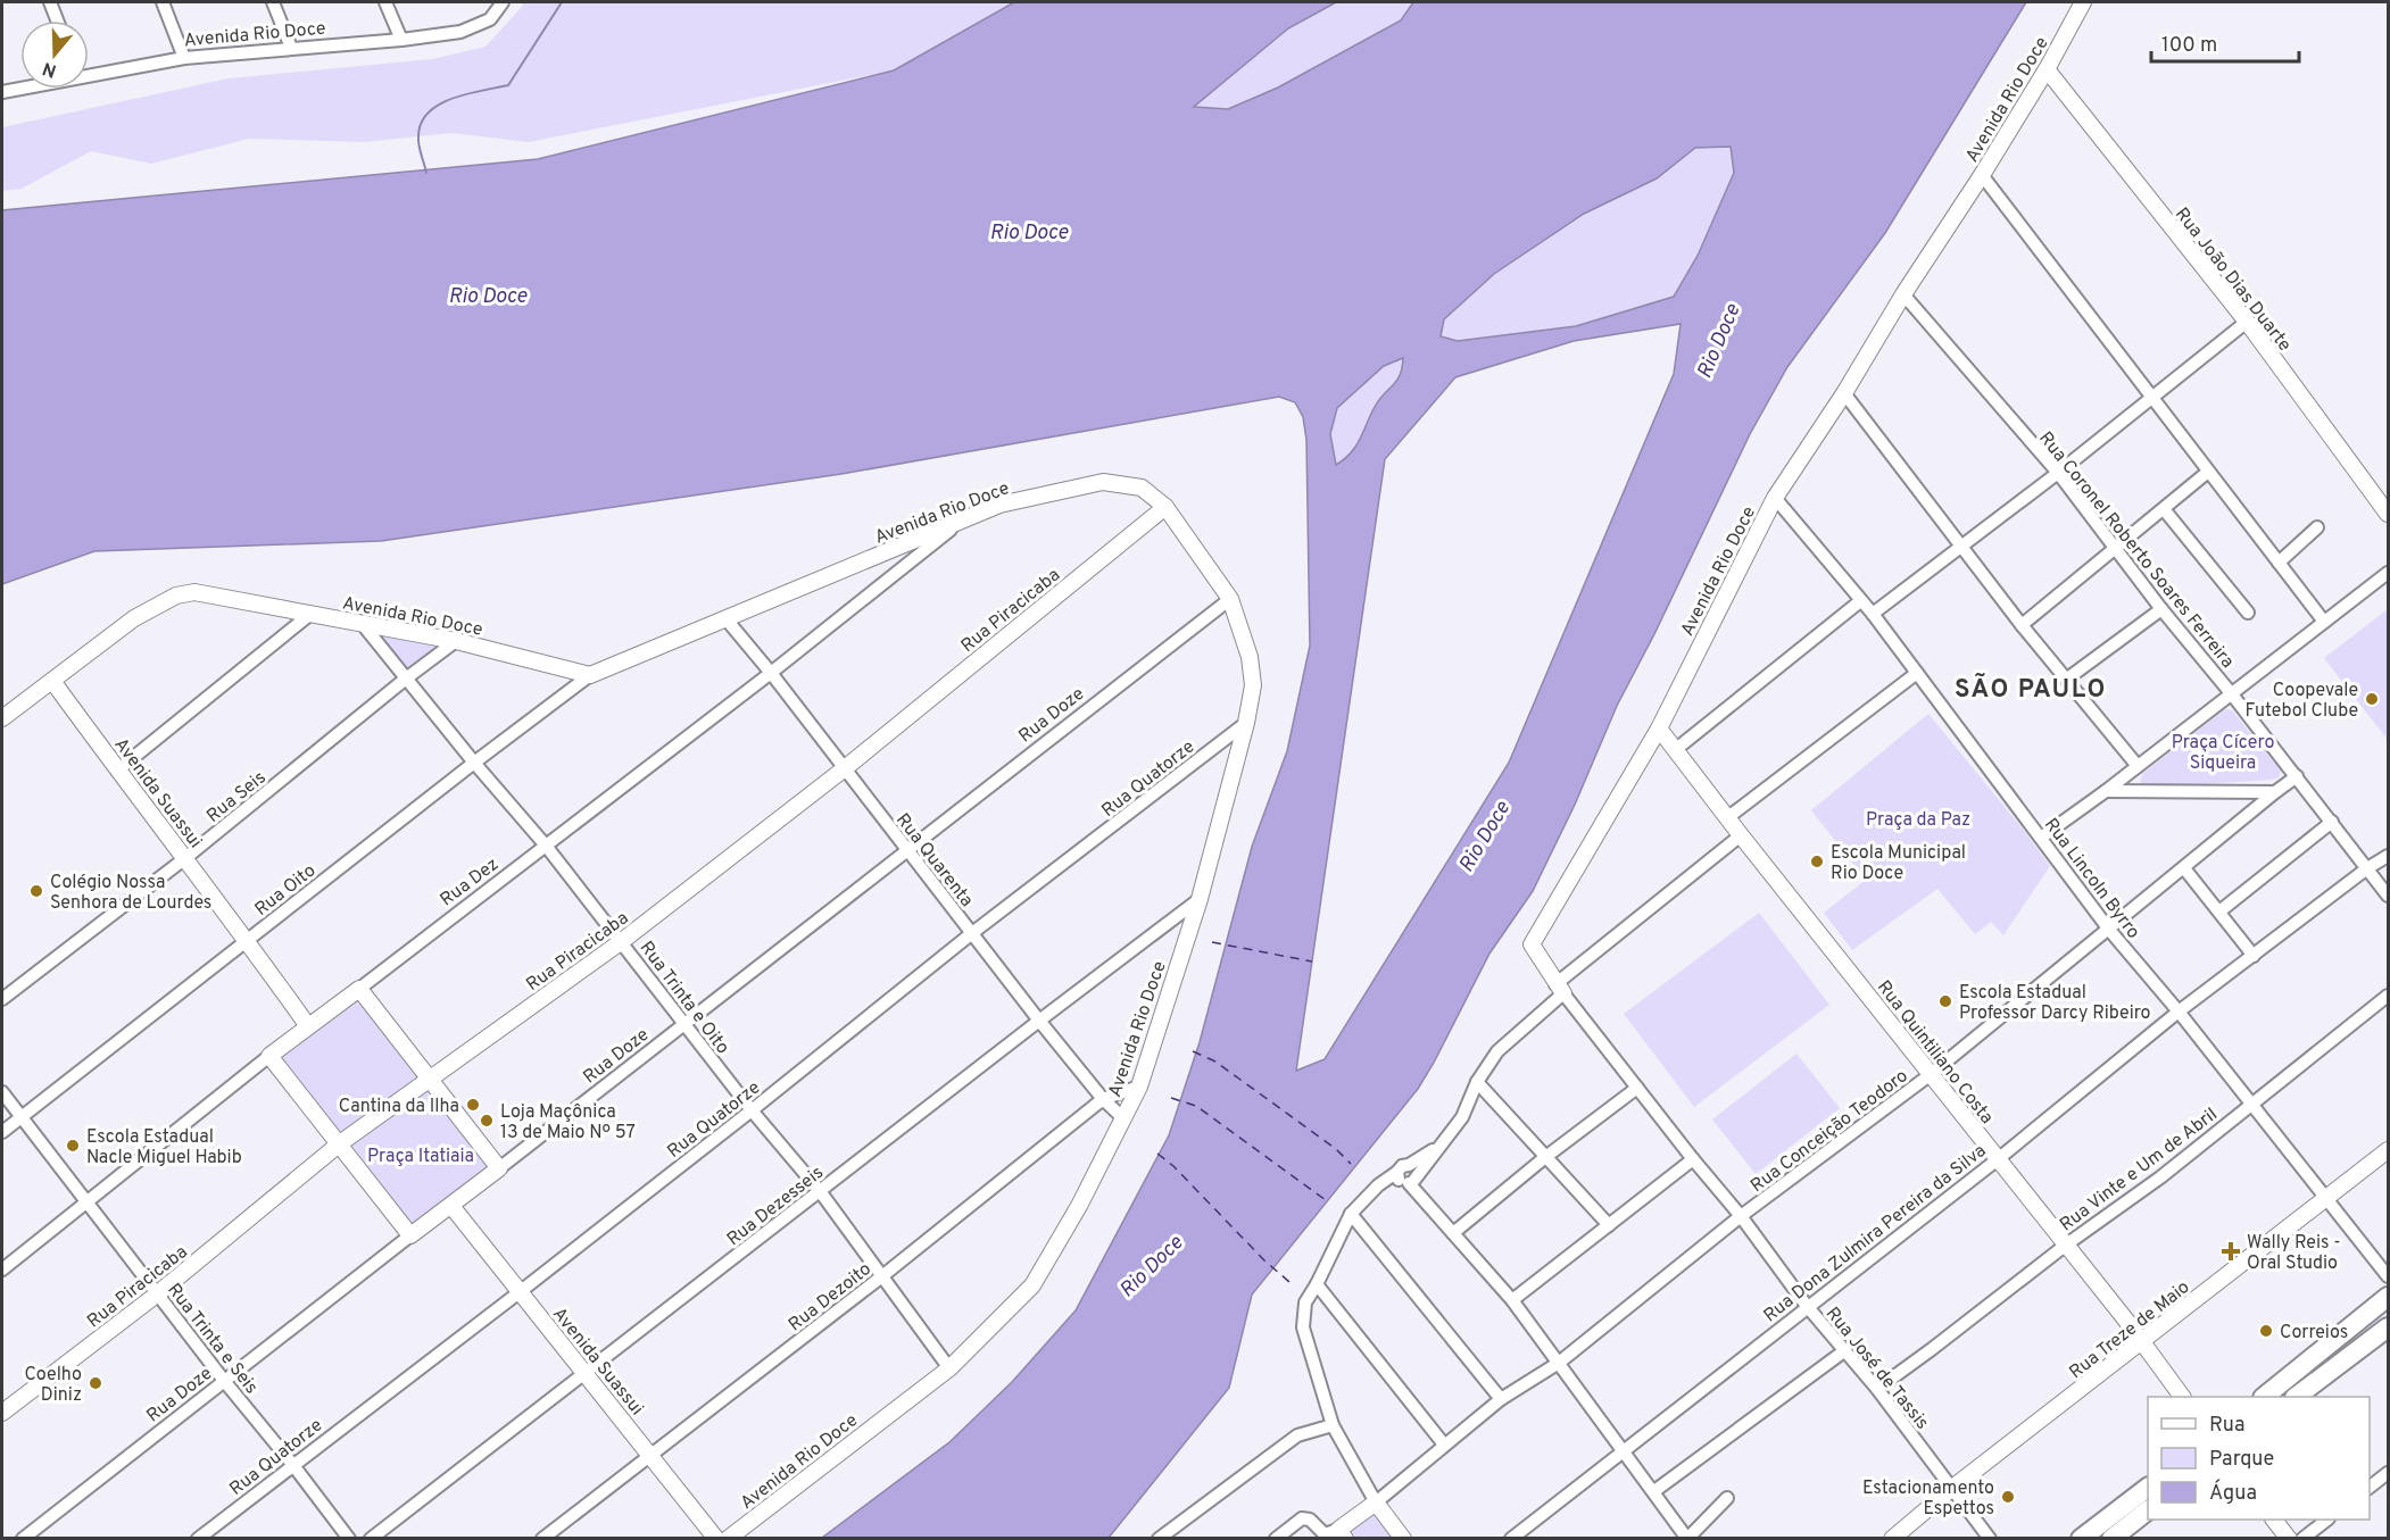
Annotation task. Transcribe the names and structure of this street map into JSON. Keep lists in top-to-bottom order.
{
  "streets": {
    "street": [
      "Avenida Rio Doce",
      "Rua João Dias Duarte",
      "Rua Coronel Roberto Soares Ferreira",
      "Rua Piracicaba",
      "Rua Doze",
      "Rua Quatorze",
      "Avenida Suassui",
      "Rua Seis",
      "Rua Quarenta",
      "Rua Lincoln Byrro",
      "Rua Dez",
      "Rua Oito",
      "Rua Trinta e Oito",
      "Rua Quintiliano Costa",
      "Rua Conceição Teodoro",
      "Rua Vinte e Um de Abril",
      "Rua Dezesseis",
      "Rua Dona Zulmira Pereira da Silva",
      "Rua Dezoito",
      "Rua Treze de Maio",
      "Rua Trinta e Seis",
      "Rua José de Tassis"
    ]
  },
  "crossings": [
    ["Avenida Rio Doce", "Rua João Dias Duarte"],
    ["Avenida Rio Doce", "Rua Coronel Roberto Soares Ferreira"],
    ["Avenida Rio Doce", "Rua Piracicaba"],
    ["Avenida Rio Doce", "Rua Doze"],
    ["Avenida Rio Doce", "Rua Quatorze"],
    ["Avenida Rio Doce", "Avenida Suassui"],
    ["Avenida Rio Doce", "Rua Seis"],
    ["Avenida Rio Doce", "Rua Quarenta"],
    ["Avenida Rio Doce", "Rua Lincoln Byrro"],
    ["Avenida Rio Doce", "Rua Dez"],
    ["Avenida Rio Doce", "Rua Oito"],
    ["Avenida Rio Doce", "Rua Trinta e Oito"],
    ["Avenida Rio Doce", "Rua Quintiliano Costa"],
    ["Avenida Rio Doce", "Rua Dezesseis"],
    ["Avenida Rio Doce", "Rua Dezoito"],
    ["Avenida Rio Doce", "Rua José de Tassis"],
    ["Rua Coronel Roberto Soares Ferreira", "Rua Conceição Teodoro"],
    ["Rua Coronel Roberto Soares Ferreira", "Rua Dona Zulmira Pereira da Silva"],
    ["Rua Piracicaba", "Rua Quarenta"],
    ["Rua Piracicaba", "Rua Trinta e Oito"],
    ["Rua Piracicaba", "Rua Trinta e Seis"],
    ["Rua Doze", "Avenida Suassui"],
    ["Rua Doze", "Rua Quarenta"],
    ["Rua Doze", "Rua Trinta e Oito"],
    ["Rua Doze", "Rua Trinta e Seis"],
    ["Rua Quatorze", "Avenida Suassui"],
    ["Rua Quatorze", "Rua Quarenta"],
    ["Rua Quatorze", "Rua Trinta e Oito"],
    ["Rua Quatorze", "Rua Trinta e Seis"],
    ["Avenida Suassui", "Rua Seis"],
    ["Avenida Suassui", "Rua Dez"],
    ["Avenida Suassui", "Rua Oito"],
    ["Avenida Suassui", "Rua Dezesseis"],
    ["Avenida Suassui", "Rua Dezoito"],
    ["Rua Seis", "Rua Trinta e Oito"],
    ["Rua Quarenta", "Rua Dez"],
    ["Rua Quarenta", "Rua Dezesseis"],
    ["Rua Quarenta", "Rua Dezoito"],
    ["Rua Lincoln Byrro", "Rua Conceição Teodoro"],
    ["Rua Lincoln Byrro", "Rua Vinte e Um de Abril"],
    ["Rua Lincoln Byrro", "Rua Dona Zulmira Pereira da Silva"],
    ["Rua Lincoln Byrro", "Rua Treze de Maio"],
    ["Rua Dez", "Rua Trinta e Oito"],
    ["Rua Dez", "Rua Trinta e Seis"],
    ["Rua Oito", "Rua Trinta e Oito"],
    ["Rua Oito", "Rua Trinta e Seis"],
    ["Rua Trinta e Oito", "Rua Dezesseis"],
    ["Rua Trinta e Oito", "Rua Dezoito"],
    ["Rua Quintiliano Costa", "Rua Conceição Teodoro"],
    ["Rua Quintiliano Costa", "Rua Vinte e Um de Abril"],
    ["Rua Quintiliano Costa", "Rua Dona Zulmira Pereira da Silva"],
    ["Rua Quintiliano Costa", "Rua Treze de Maio"],
    ["Rua Conceição Teodoro", "Rua José de Tassis"],
    ["Rua Vinte e Um de Abril", "Rua José de Tassis"],
    ["Rua Dona Zulmira Pereira da Silva", "Rua José de Tassis"],
    ["Rua Treze de Maio", "Rua José de Tassis"]
  ],
  "districts": ["SÃO PAULO"],
  "water": ["Rio Doce"],
  "parks": ["Praça Cícero Siqueira", "Praça da Paz", "Praça Itatiaia"],
  "places": {
    "other": [
      "Coopevale Futebol Clube",
      "Escola Municipal Rio Doce",
      "Colégio Nossa Senhora de Lourdes",
      "Escola Estadual Professor Darcy Ribeiro",
      "Cantina da Ilha",
      "Loja Maçônica 13 de Maio Nº 57",
      "Escola Estadual Nacle Miguel Habib",
      "Correios",
      "Coelho Diniz",
      "Estacionamento Espettos"
    ],
    "health": ["Wally Reis - Oral Studio"]
  },
  "legend": ["Rua", "Parque", "Água"],
  "scale_bar": "100 m",
  "north": "bottom"
}
